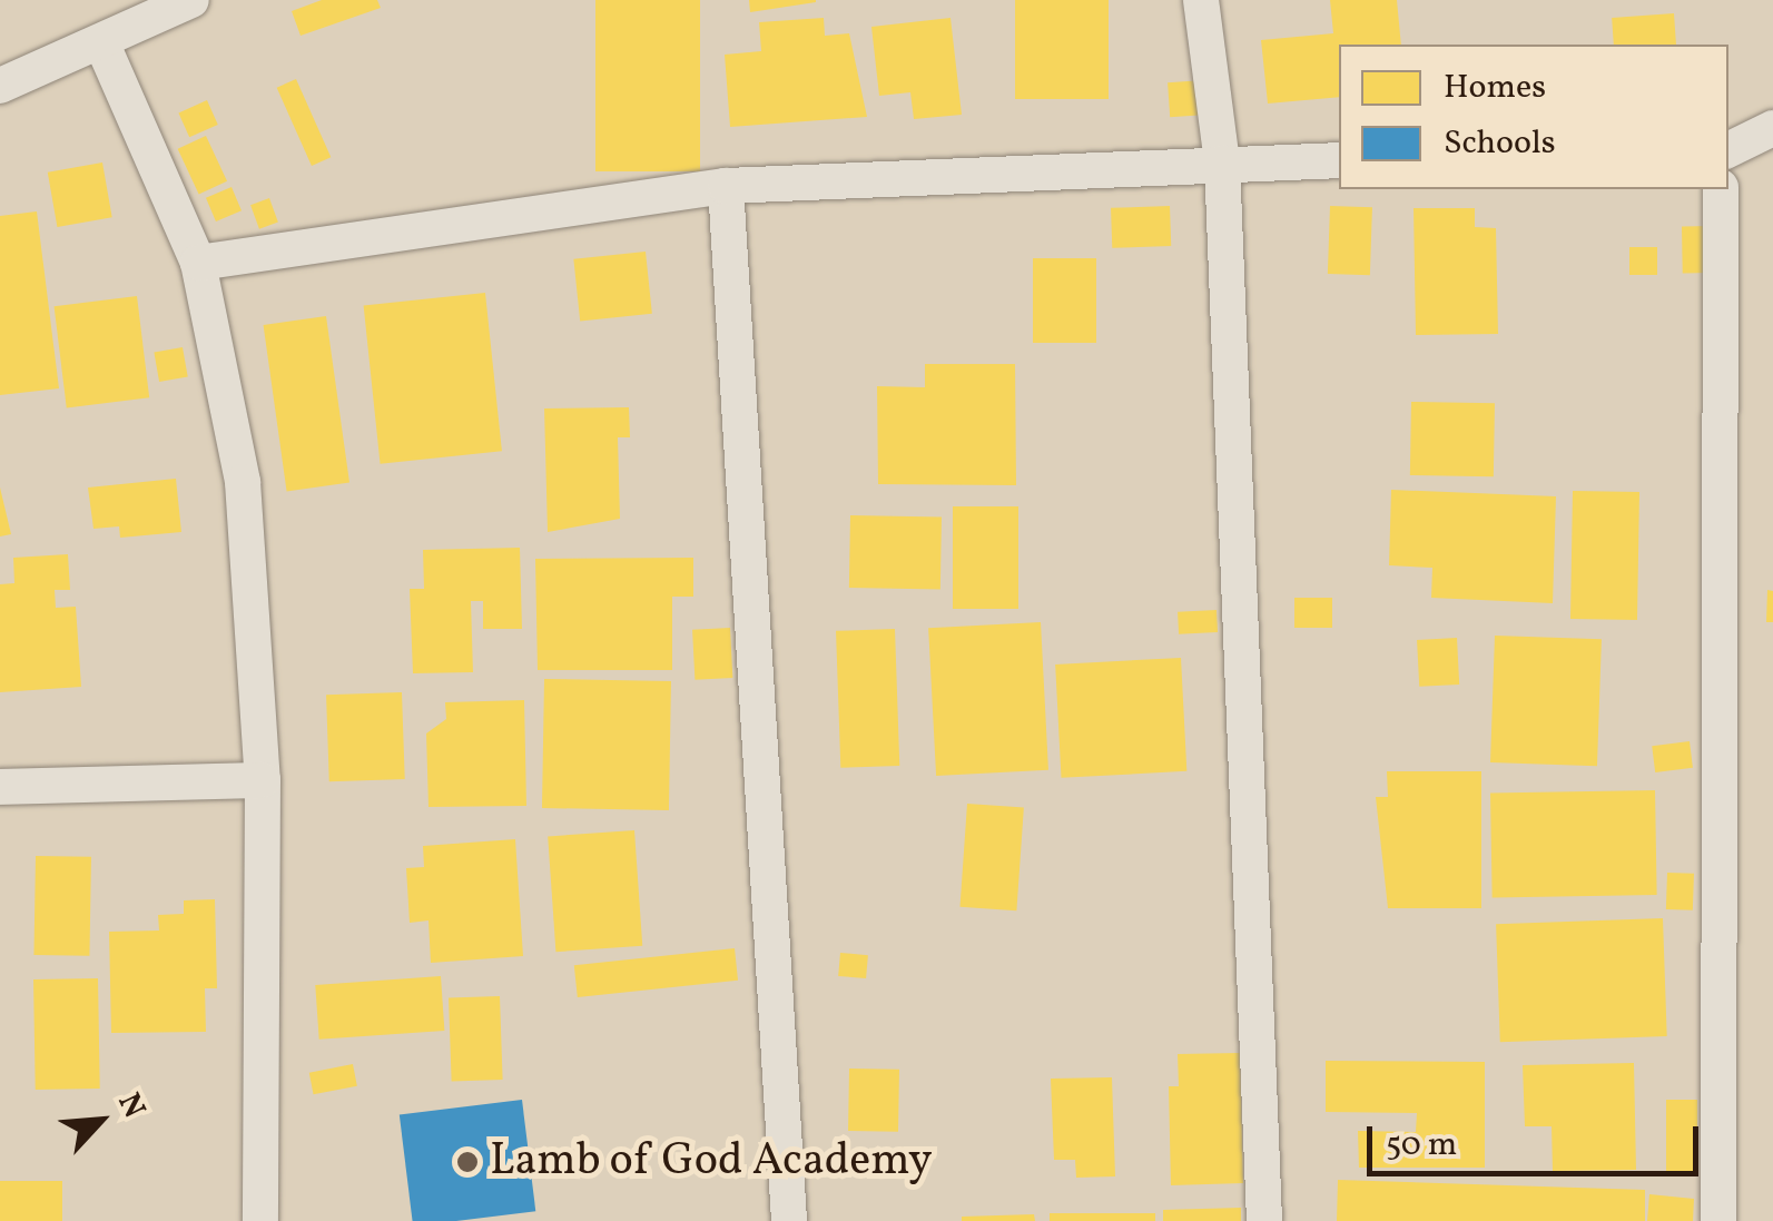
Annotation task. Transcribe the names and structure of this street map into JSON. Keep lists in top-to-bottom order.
{
  "places": ["Lamb of God Academy"],
  "legend": ["Homes", "Schools"],
  "scale_bar": "50 m",
  "north": "top right"
}
